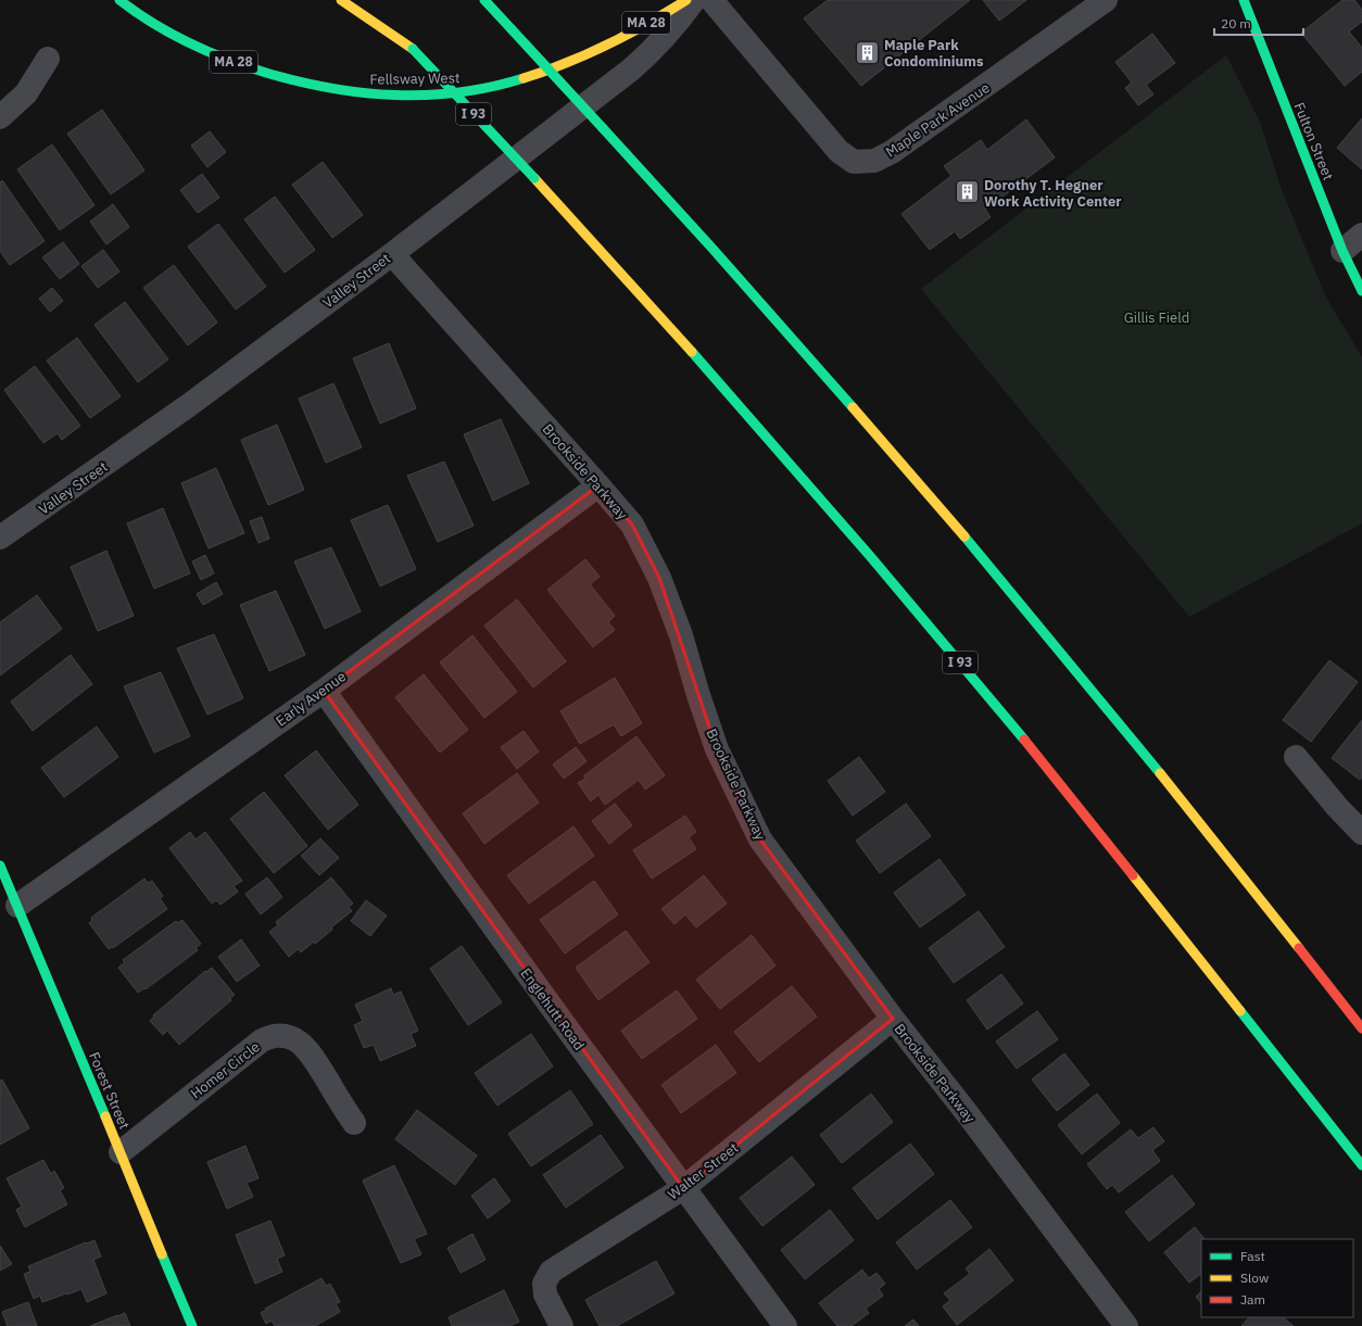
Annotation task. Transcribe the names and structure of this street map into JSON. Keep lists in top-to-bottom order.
{
  "streets": {
    "main road": [
      "MA 28",
      "Fellsway West",
      "I 93",
      "Fulton Street",
      "Forest Street"
    ],
    "street": [
      "Maple Park Avenue",
      "Valley Street",
      "Brookside Parkway",
      "Early Avenue",
      "Englehutt Road",
      "Homer Circle",
      "Walter Street"
    ]
  },
  "crossings": [
    ["Valley Street", "Brookside Parkway"],
    ["Brookside Parkway", "Early Avenue"],
    ["Brookside Parkway", "Walter Street"],
    ["Early Avenue", "Englehutt Road"],
    ["Early Avenue", "Forest Street"],
    ["Englehutt Road", "Walter Street"],
    ["Homer Circle", "Forest Street"]
  ],
  "parks": ["Gillis Field"],
  "places": {
    "building": ["Maple Park Condominiums", "Dorothy T. Hegner Work Activity Center"]
  },
  "legend": ["Fast", "Slow", "Jam"],
  "scale_bar": "20 m"
}
